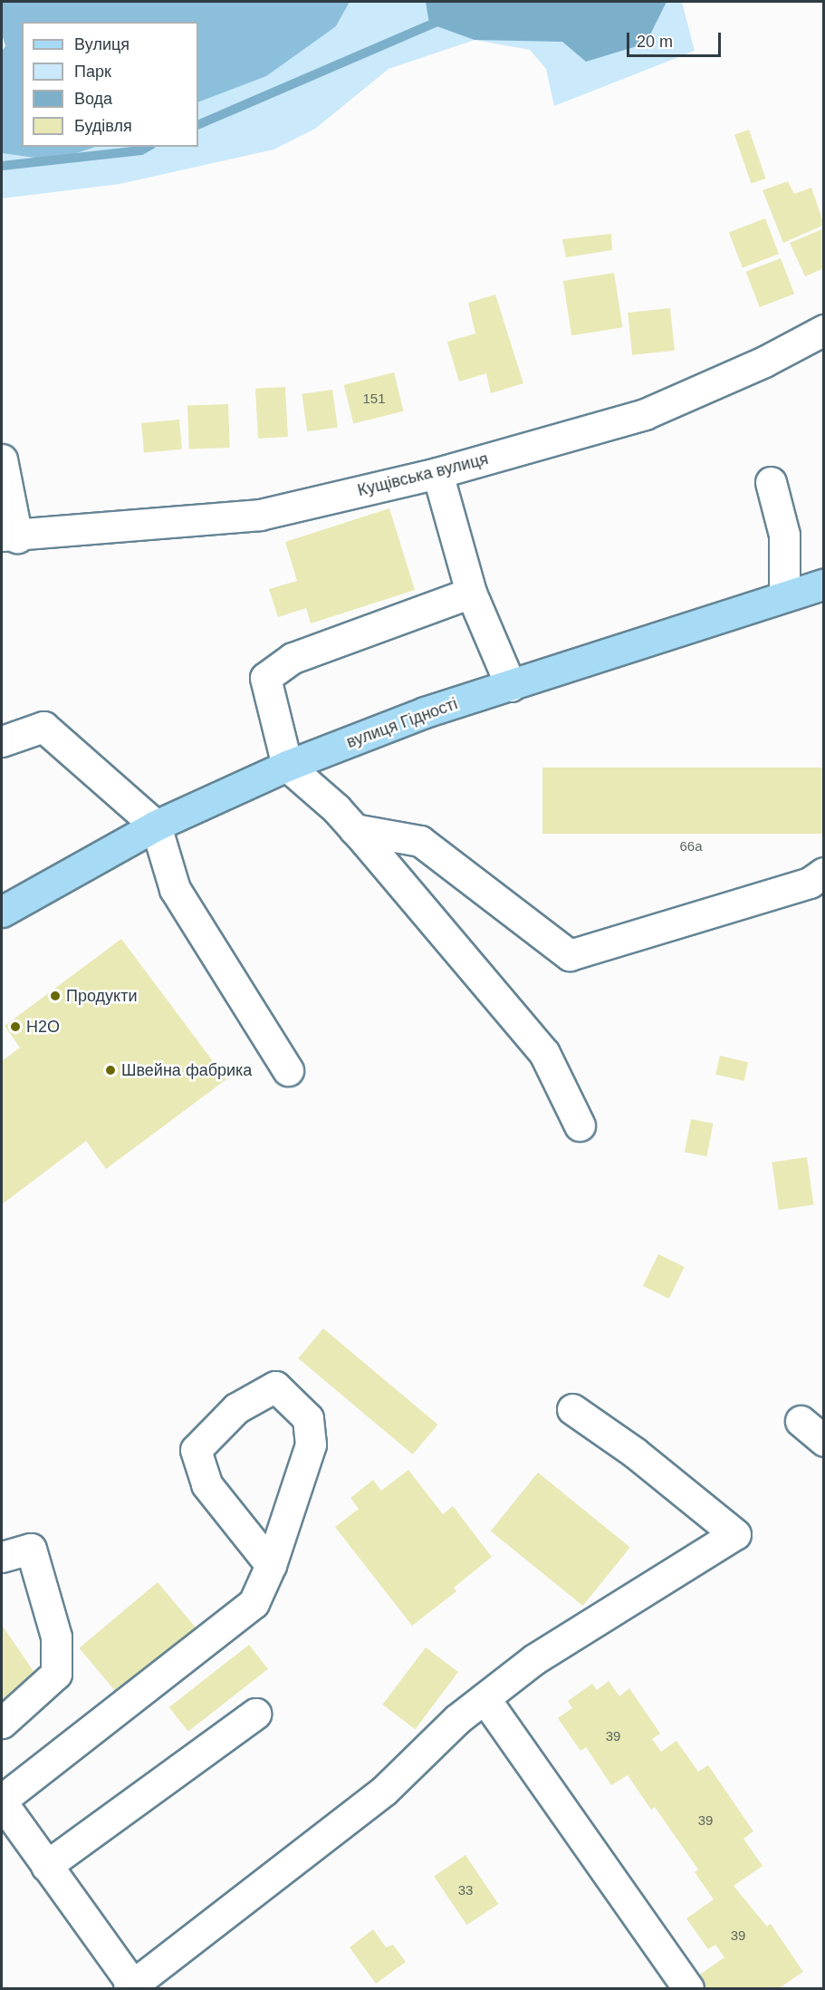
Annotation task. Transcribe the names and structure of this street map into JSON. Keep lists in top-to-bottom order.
{
  "streets": {
    "main road": ["вулиця Гідності"],
    "street": ["Кущівська вулиця"]
  },
  "places": ["Продукти", "H2O", "Швейна фабрика"],
  "house_numbers": [
    "151",
    "66а",
    "39",
    "39",
    "33",
    "39"
  ],
  "legend": [
    "Вулиця",
    "Парк",
    "Вода",
    "Будівля"
  ],
  "scale_bar": "20 m"
}
